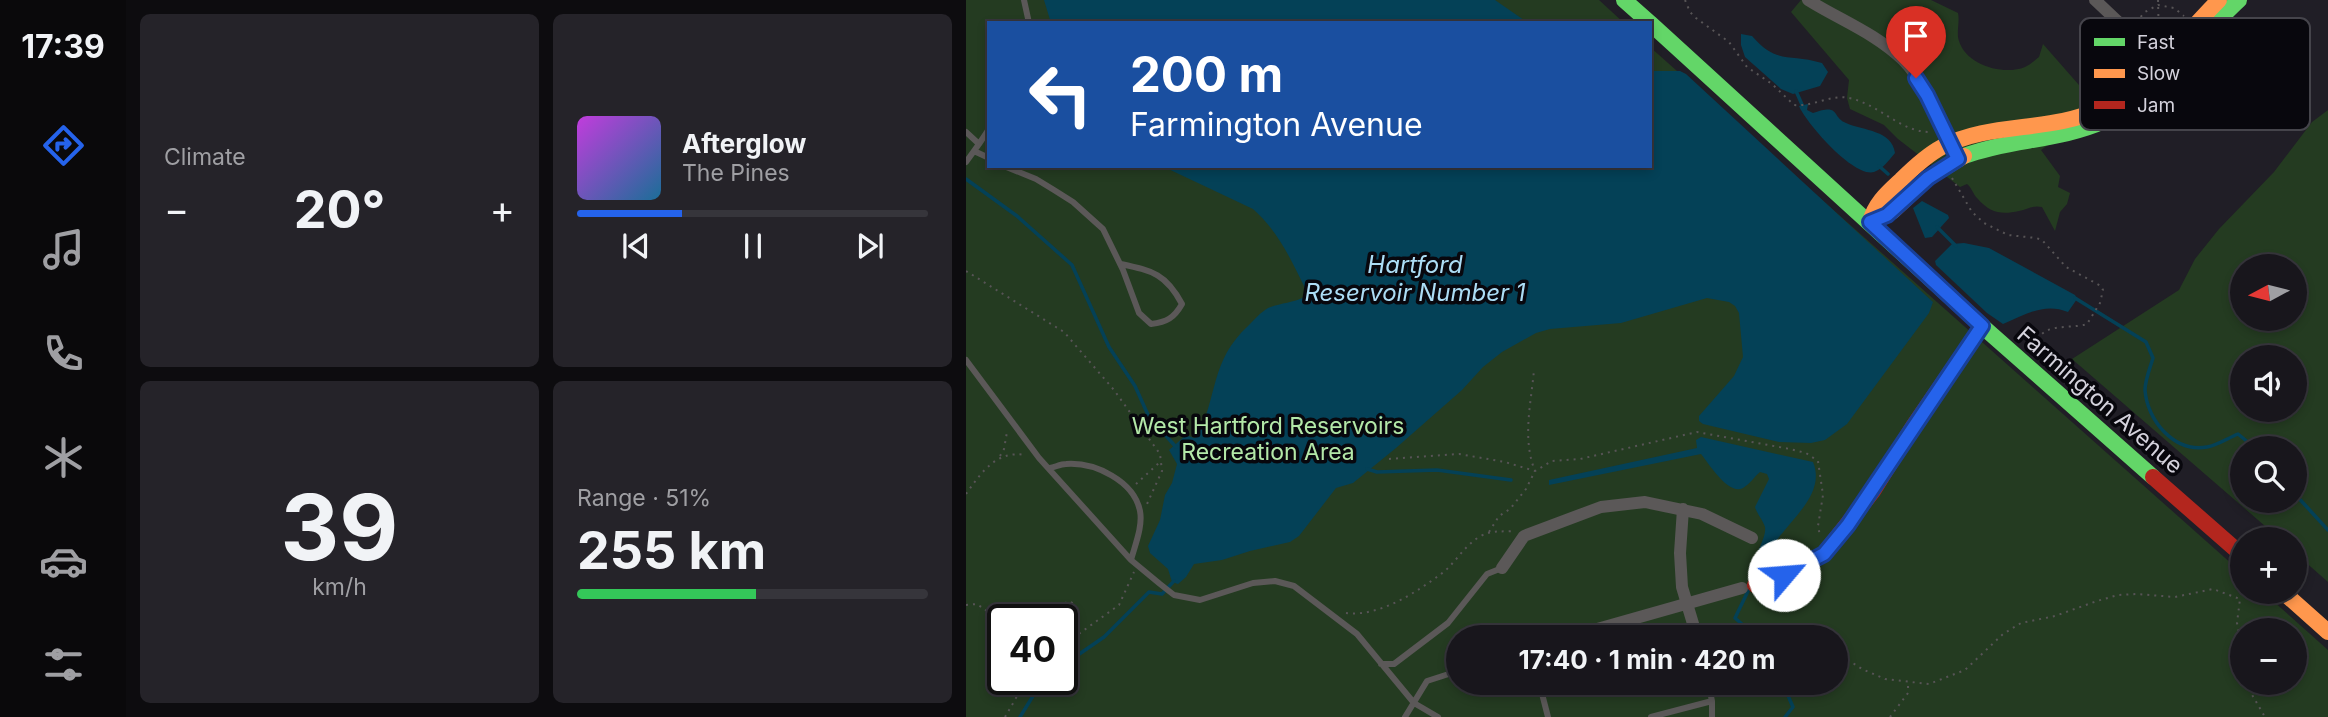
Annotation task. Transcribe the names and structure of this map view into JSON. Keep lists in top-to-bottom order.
{
  "streets": {
    "street": ["Farmington Avenue"]
  },
  "water": ["Hartford Reservoir Number 1"],
  "parks": ["West Hartford Reservoirs Recreation Area"],
  "legend": ["Fast", "Slow", "Jam"],
  "north": "left",
  "page": {
    "tabs": "17:39",
    "tile": [
      "Climate",
      ["39", "km/h"],
      ["Range · 51%", "255 km"]
    ],
    "turn": ["200 m", "Farmington Avenue"],
    "song": ["Afterglow", "The Pines"],
    "heat": ["−", "20°", "+"],
    "map_buttons": ["+", "−"],
    "limit": "40",
    "trip": "17:40 · 1 min · 420 m"
  }
}
